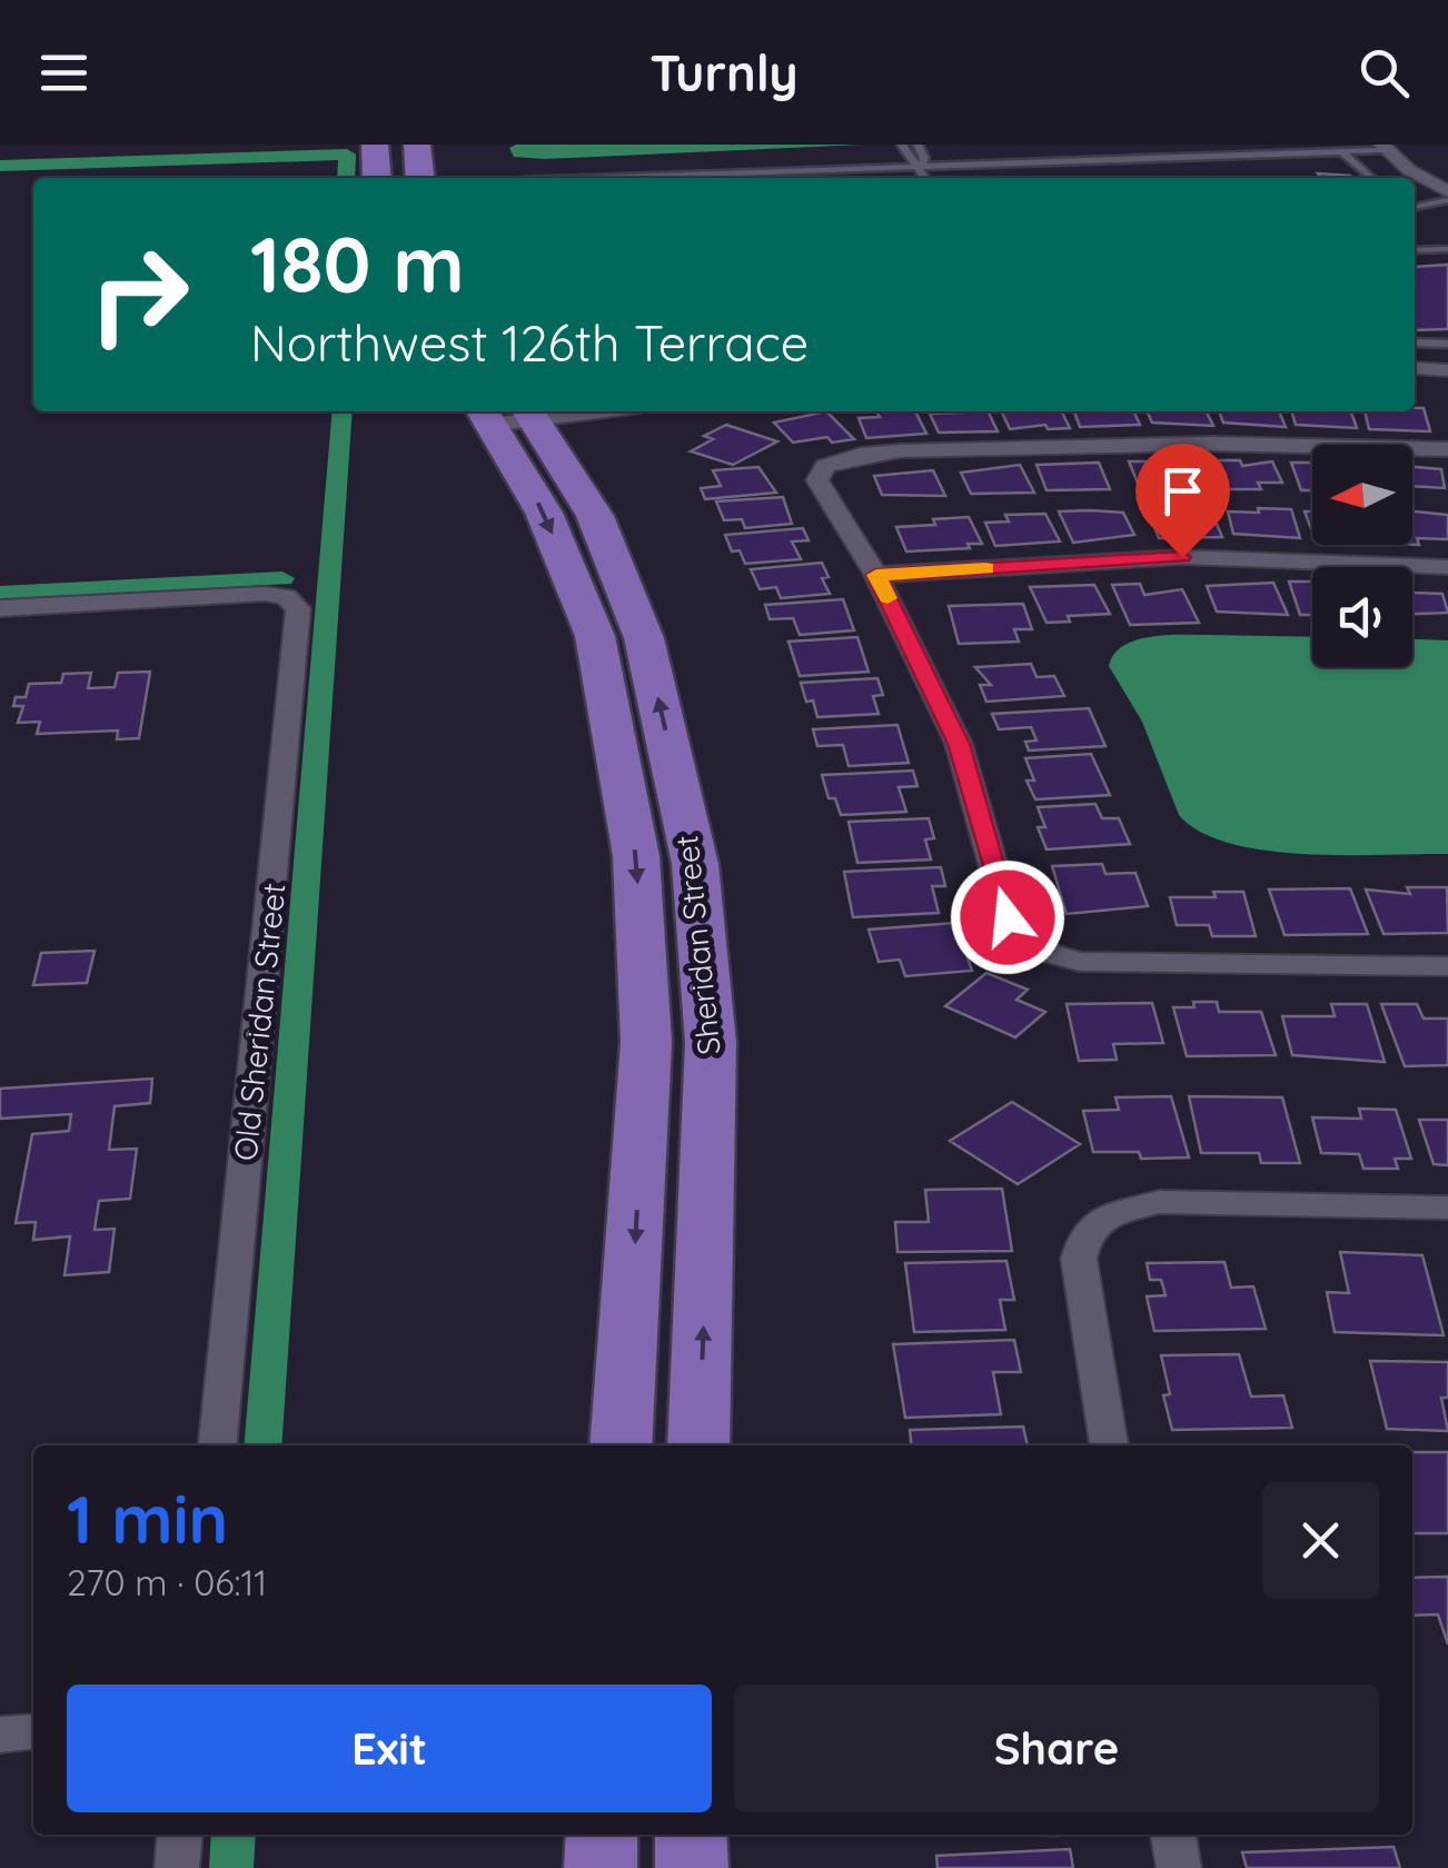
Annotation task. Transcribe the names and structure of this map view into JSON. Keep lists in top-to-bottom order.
{
  "streets": {
    "main road": ["Sheridan Street"],
    "street": ["Old Sheridan Street"]
  },
  "north": "left",
  "page": {
    "header": "Turnly",
    "turn": ["180 m", "Northwest 126th Terrace"],
    "heading": ["1 min", "270 m · 06:11"],
    "buttons": ["Exit", "Share"]
  }
}
